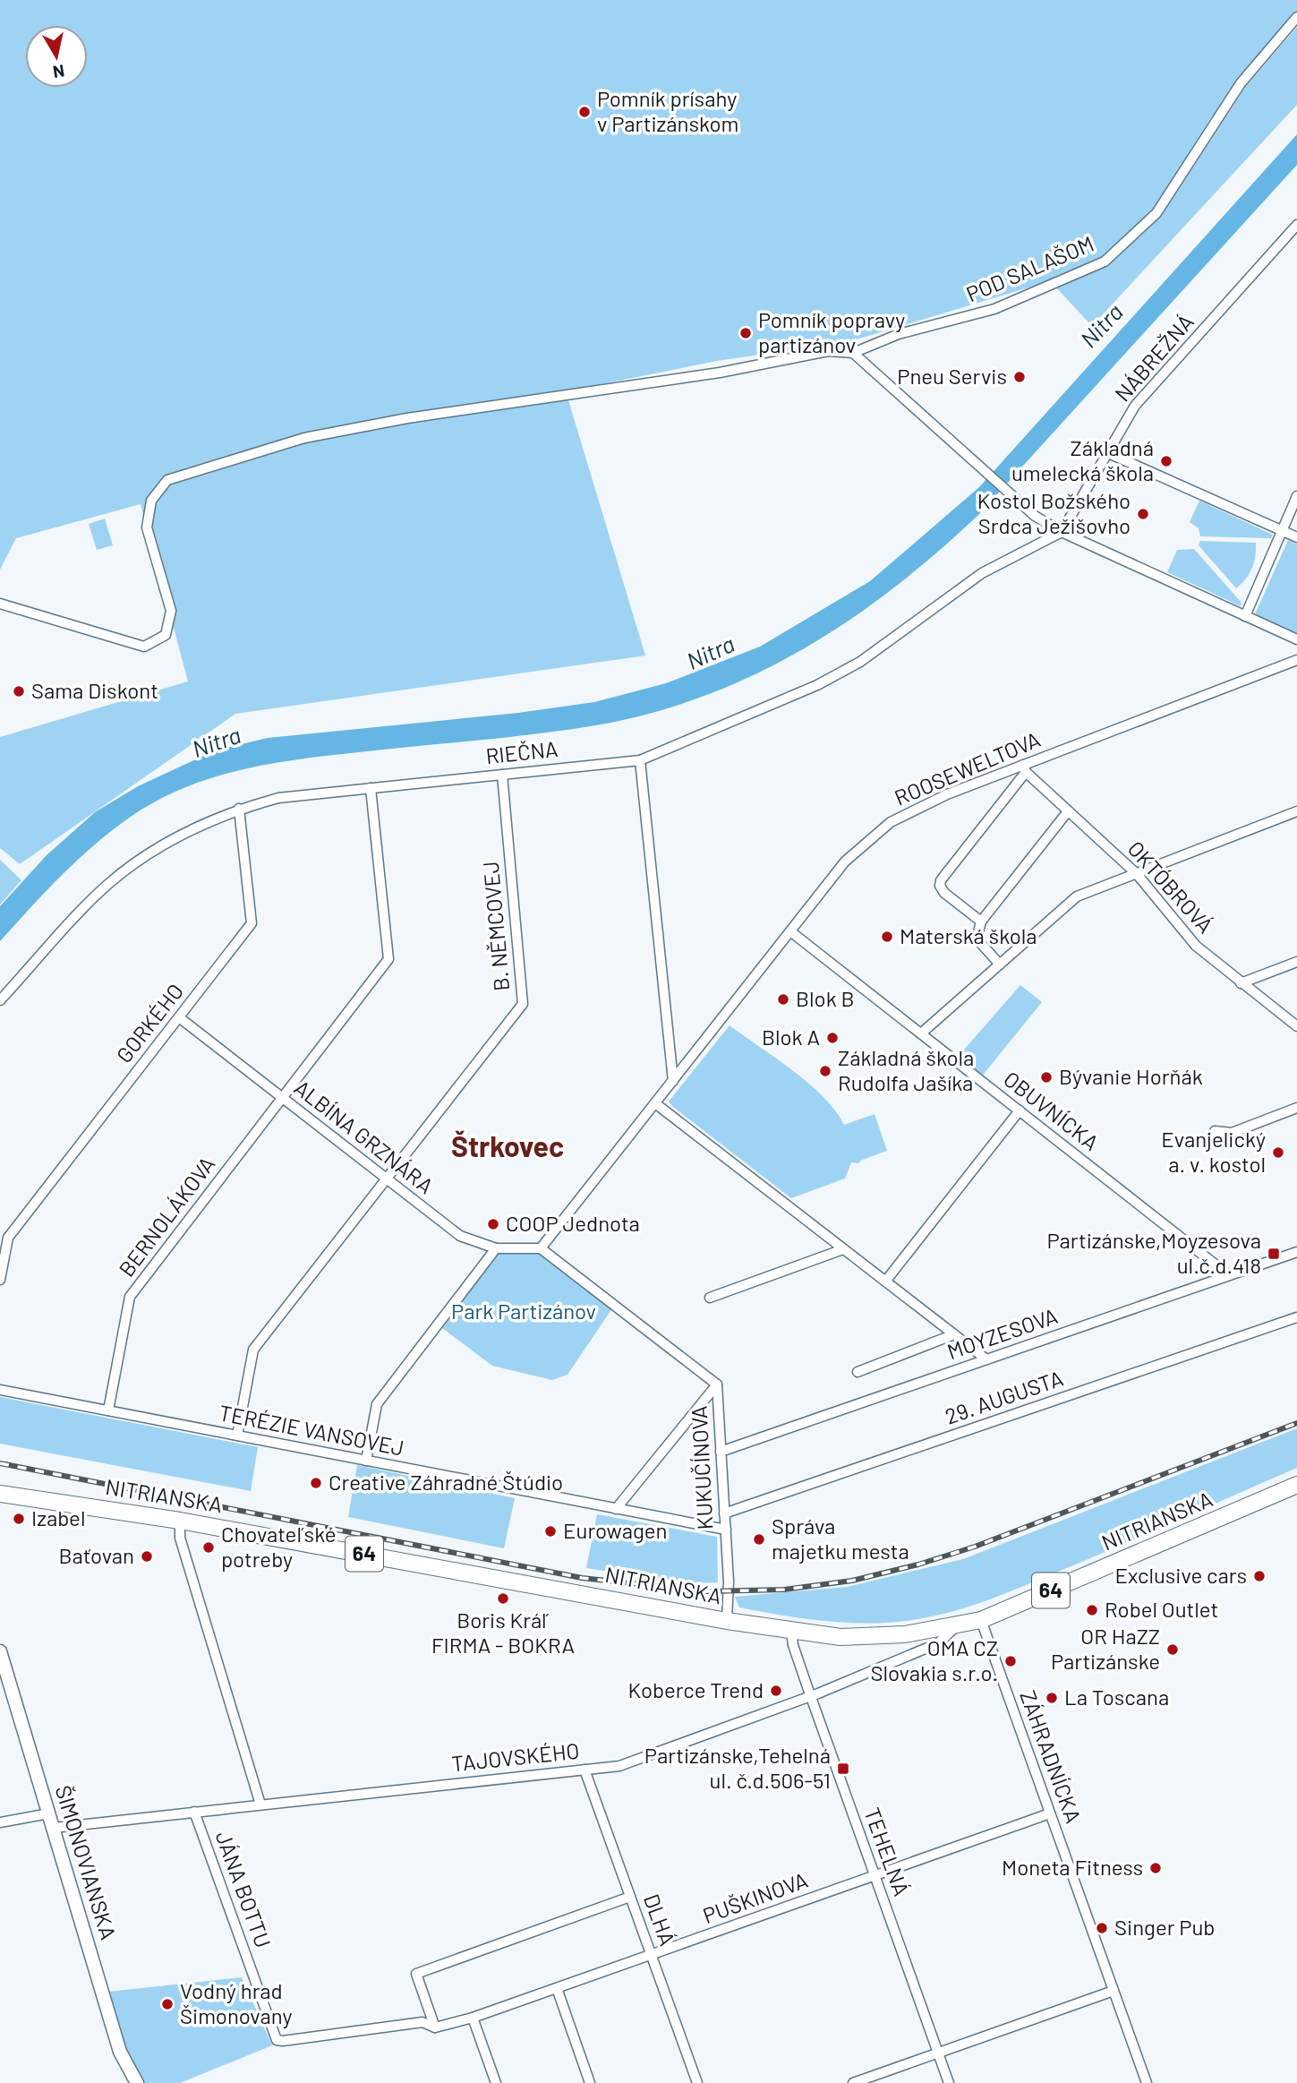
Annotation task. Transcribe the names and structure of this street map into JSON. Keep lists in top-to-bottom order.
{
  "streets": {
    "main road": ["NITRIANSKA", "64"],
    "street": [
      "POD SALAŠOM",
      "NÁBREŽNÁ",
      "RIEČNA",
      "ROOSEWELTOVA",
      "OKTÓBROVÁ",
      "B. NĚMCOVEJ",
      "GORKÉHO",
      "OBUVNÍCKA",
      "ALBÍNA GRZNÁRA",
      "BERNOLÁKOVA",
      "MOYZESOVA",
      "29. AUGUSTA",
      "TERÉZIE VANSOVEJ",
      "KUKUČÍNOVA",
      "ZÁHRADNÍCKA",
      "TAJOVSKÉHO",
      "TEHELNÁ",
      "ŠIMONOVIANSKA",
      "JÁNA BOTTU",
      "PUŠKINOVA",
      "DLHÁ"
    ]
  },
  "crossings": [
    ["NÁBREŽNÁ", "RIEČNA"],
    ["RIEČNA", "B. NĚMCOVEJ"],
    ["RIEČNA", "GORKÉHO"],
    ["RIEČNA", "BERNOLÁKOVA"],
    ["ROOSEWELTOVA", "OKTÓBROVÁ"],
    ["ROOSEWELTOVA", "OBUVNÍCKA"],
    ["ROOSEWELTOVA", "ALBÍNA GRZNÁRA"],
    ["ROOSEWELTOVA", "KUKUČÍNOVA"],
    ["B. NĚMCOVEJ", "ALBÍNA GRZNÁRA"],
    ["B. NĚMCOVEJ", "TERÉZIE VANSOVEJ"],
    ["GORKÉHO", "ALBÍNA GRZNÁRA"],
    ["OBUVNÍCKA", "MOYZESOVA"],
    ["ALBÍNA GRZNÁRA", "BERNOLÁKOVA"],
    ["ALBÍNA GRZNÁRA", "KUKUČÍNOVA"],
    ["BERNOLÁKOVA", "TERÉZIE VANSOVEJ"],
    ["MOYZESOVA", "KUKUČÍNOVA"],
    ["29. AUGUSTA", "KUKUČÍNOVA"],
    ["TERÉZIE VANSOVEJ", "KUKUČÍNOVA"],
    ["KUKUČÍNOVA", "NITRIANSKA"],
    ["NITRIANSKA", "ZÁHRADNÍCKA"],
    ["NITRIANSKA", "TAJOVSKÉHO"],
    ["NITRIANSKA", "TEHELNÁ"],
    ["ZÁHRADNÍCKA", "PUŠKINOVA"],
    ["TAJOVSKÉHO", "TEHELNÁ"],
    ["TAJOVSKÉHO", "ŠIMONOVIANSKA"],
    ["TAJOVSKÉHO", "JÁNA BOTTU"],
    ["TAJOVSKÉHO", "DLHÁ"],
    ["TEHELNÁ", "PUŠKINOVA"],
    ["JÁNA BOTTU", "PUŠKINOVA"],
    ["PUŠKINOVA", "DLHÁ"]
  ],
  "districts": ["Štrkovec"],
  "water": ["Nitra"],
  "parks": ["Park Partizánov"],
  "places": {
    "other": [
      "Pomník prísahy v Partizánskom",
      "Pomník popravy partizánov",
      "Pneu Servis",
      "Základná umelecká škola",
      "Kostol Božského Srdca Ježišovho",
      "Sama Diskont",
      "Materská škola",
      "Blok B",
      "Blok A",
      "Základná škola Rudolfa Jašíka",
      "Bývanie Horňák",
      "Evanjelický a. v. kostol",
      "COOP Jednota",
      "Creative Záhradné Štúdio",
      "Izabel",
      "Eurowagen",
      "Správa majetku mesta",
      "Chovateľské potreby",
      "Baťovan",
      "Exclusive cars",
      "Boris Kráľ FIRMA - BOKRA",
      "Robel Outlet",
      "OR HaZZ Partizánske",
      "OMA CZ Slovakia s.r.o.",
      "Koberce Trend",
      "La Toscana",
      "Moneta Fitness",
      "Singer Pub",
      "Vodný hrad Šimonovany"
    ],
    "transit": ["Partizánske,Moyzesova ul.č.d.418", "Partizánske,Tehelná ul. č.d.506-51"]
  },
  "north": "bottom"
}
